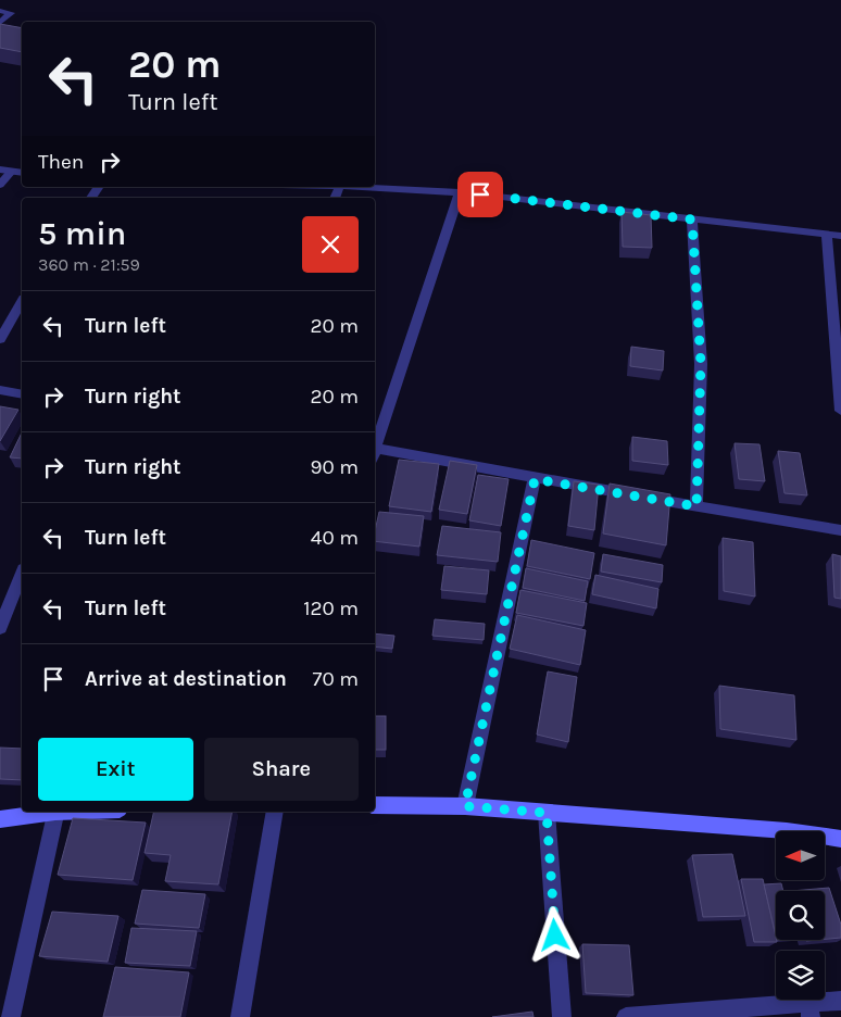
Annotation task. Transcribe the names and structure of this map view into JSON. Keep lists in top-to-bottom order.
{
  "north": "left",
  "page": {
    "turn": ["20 m", "Turn left"],
    "then": "Then",
    "heading": ["5 min", "360 m · 21:59"],
    "list": [
      {
        "name": "Turn left",
        "value": "20 m"
      },
      {
        "name": "Turn right",
        "value": "20 m"
      },
      {
        "name": "Turn right",
        "value": "90 m"
      },
      {
        "name": "Turn left",
        "value": "40 m"
      },
      {
        "name": "Turn left",
        "value": "120 m"
      },
      {
        "name": "Arrive at destination",
        "value": "70 m"
      }
    ],
    "buttons": ["Exit", "Share"]
  }
}
